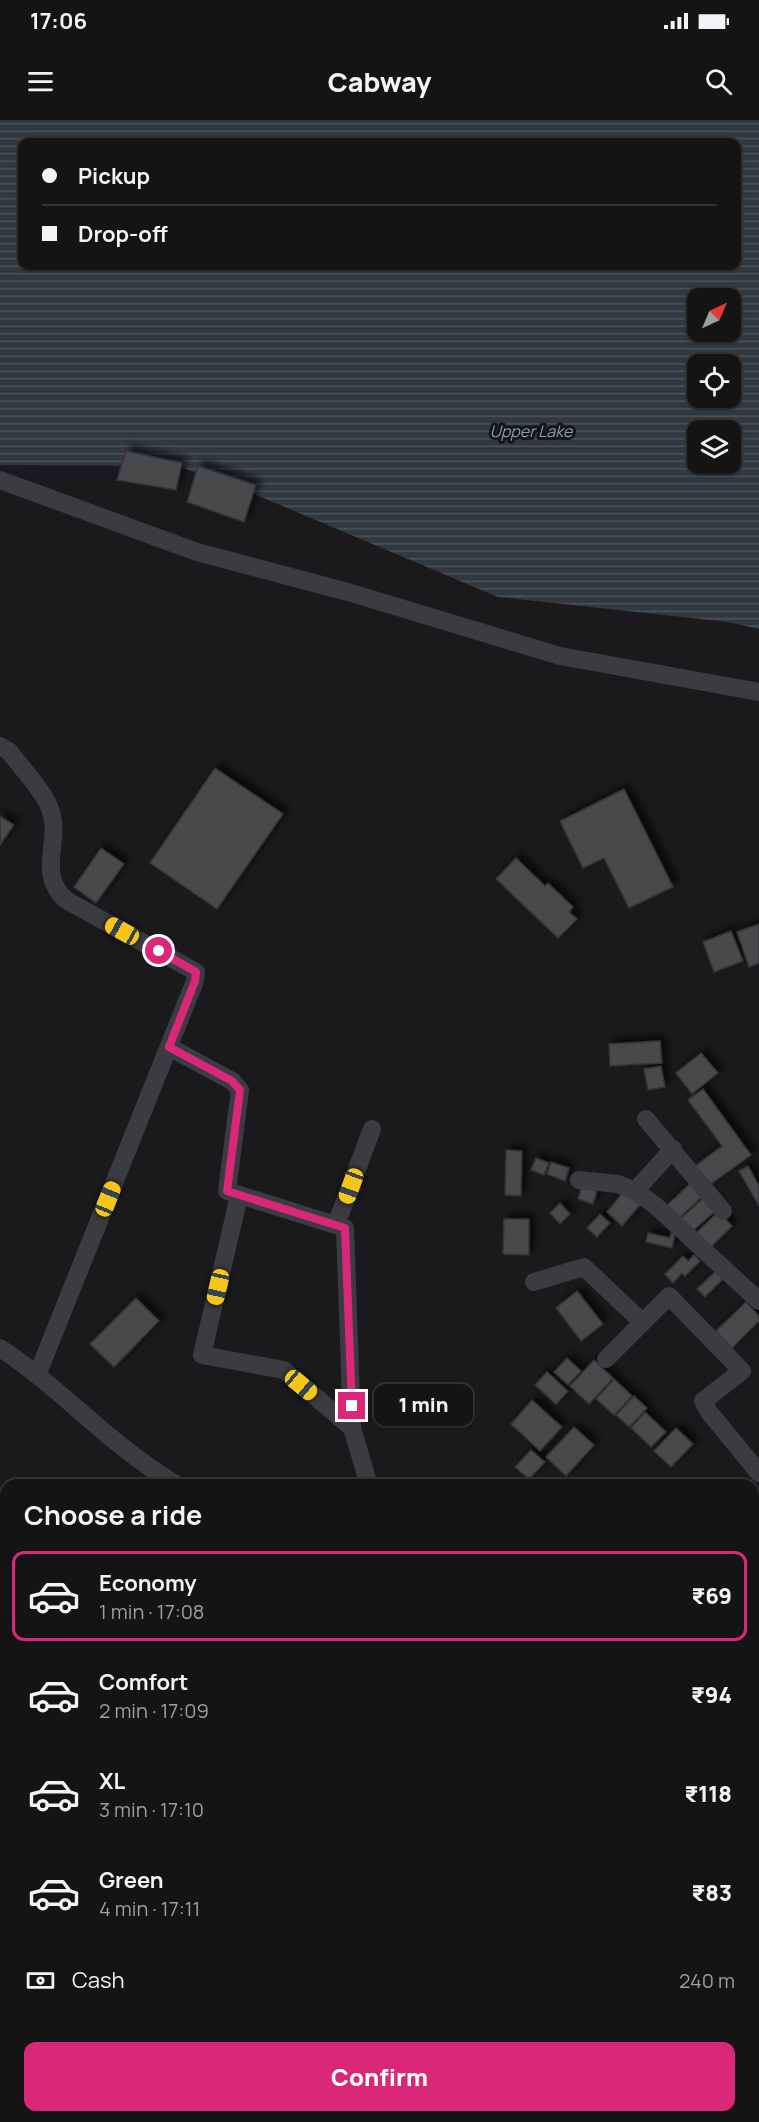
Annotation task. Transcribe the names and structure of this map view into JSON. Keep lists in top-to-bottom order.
{
  "water": ["Upper Lake"],
  "north": "top right",
  "page": {
    "status": "17:06",
    "header": "Cabway",
    "banner": ["Pickup", "Drop-off"],
    "bubble": "1 min",
    "heading": "Choose a ride",
    "list": [
      {
        "name": "Economy",
        "note": "1 min · 17:08",
        "value": "₹69"
      },
      {
        "name": "Comfort",
        "note": "2 min · 17:09",
        "value": "₹94"
      },
      {
        "name": "XL",
        "note": "3 min · 17:10",
        "value": "₹118"
      },
      {
        "name": "Green",
        "note": "4 min · 17:11",
        "value": "₹83"
      }
    ],
    "pay": ["Cash", "240 m"],
    "buttons": "Confirm"
  }
}
